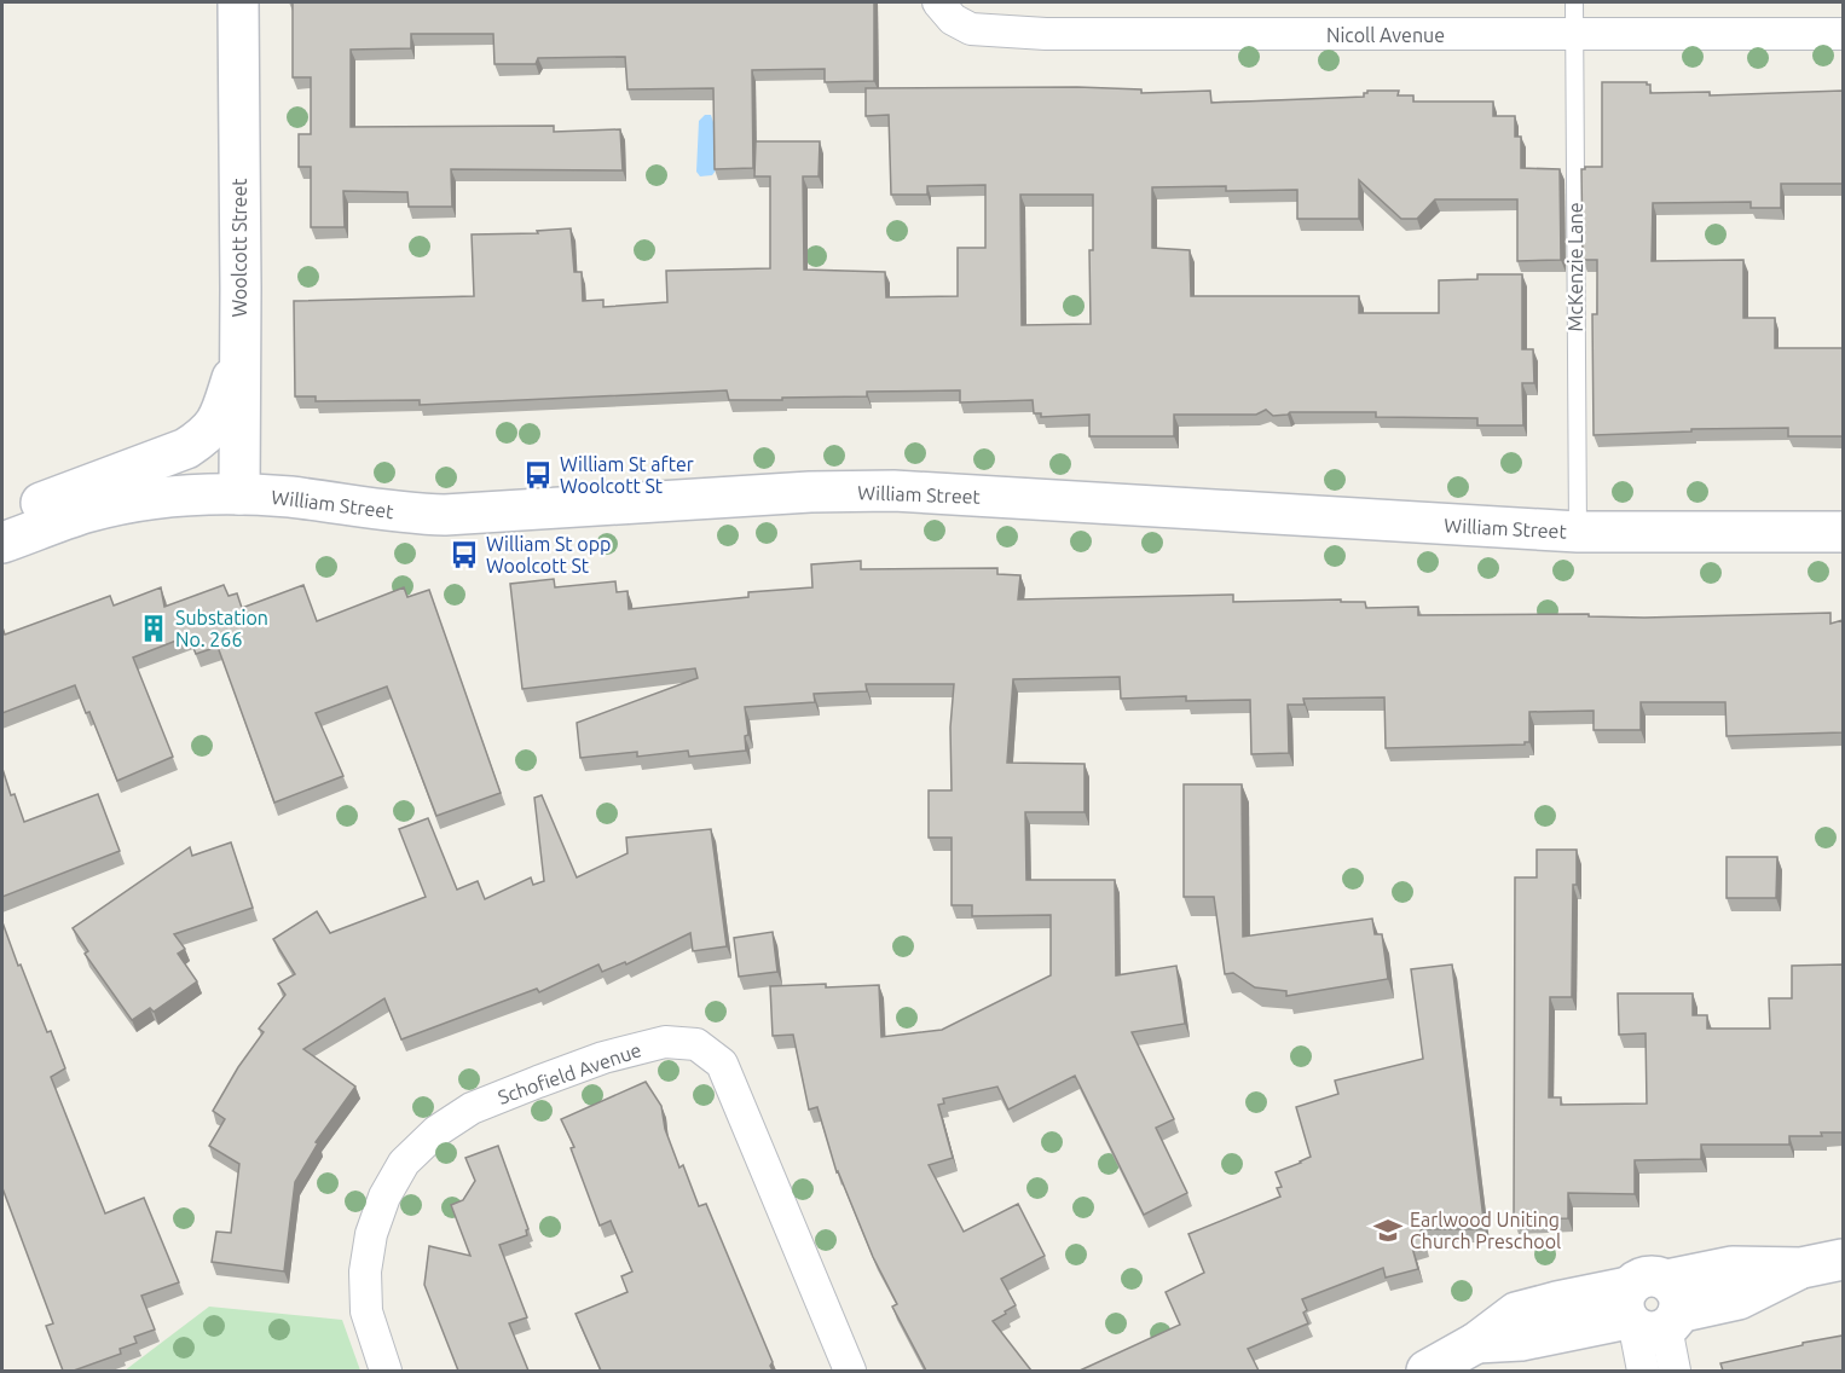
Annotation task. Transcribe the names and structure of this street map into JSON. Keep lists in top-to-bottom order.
{
  "streets": {
    "main road": ["Woolcott Street", "William Street"],
    "street": ["Nicoll Avenue", "Schofield Avenue"],
    "lane": ["McKenzie Lane"]
  },
  "crossings": [
    ["Nicoll Avenue", "McKenzie Lane"],
    ["Woolcott Street", "William Street"],
    ["McKenzie Lane", "William Street"]
  ],
  "places": {
    "bus stop": ["William St after Woolcott St", "William St opp Woolcott St"],
    "building": ["Substation No. 266"],
    "school or university": ["Earlwood Uniting Church Preschool"]
  }
}
